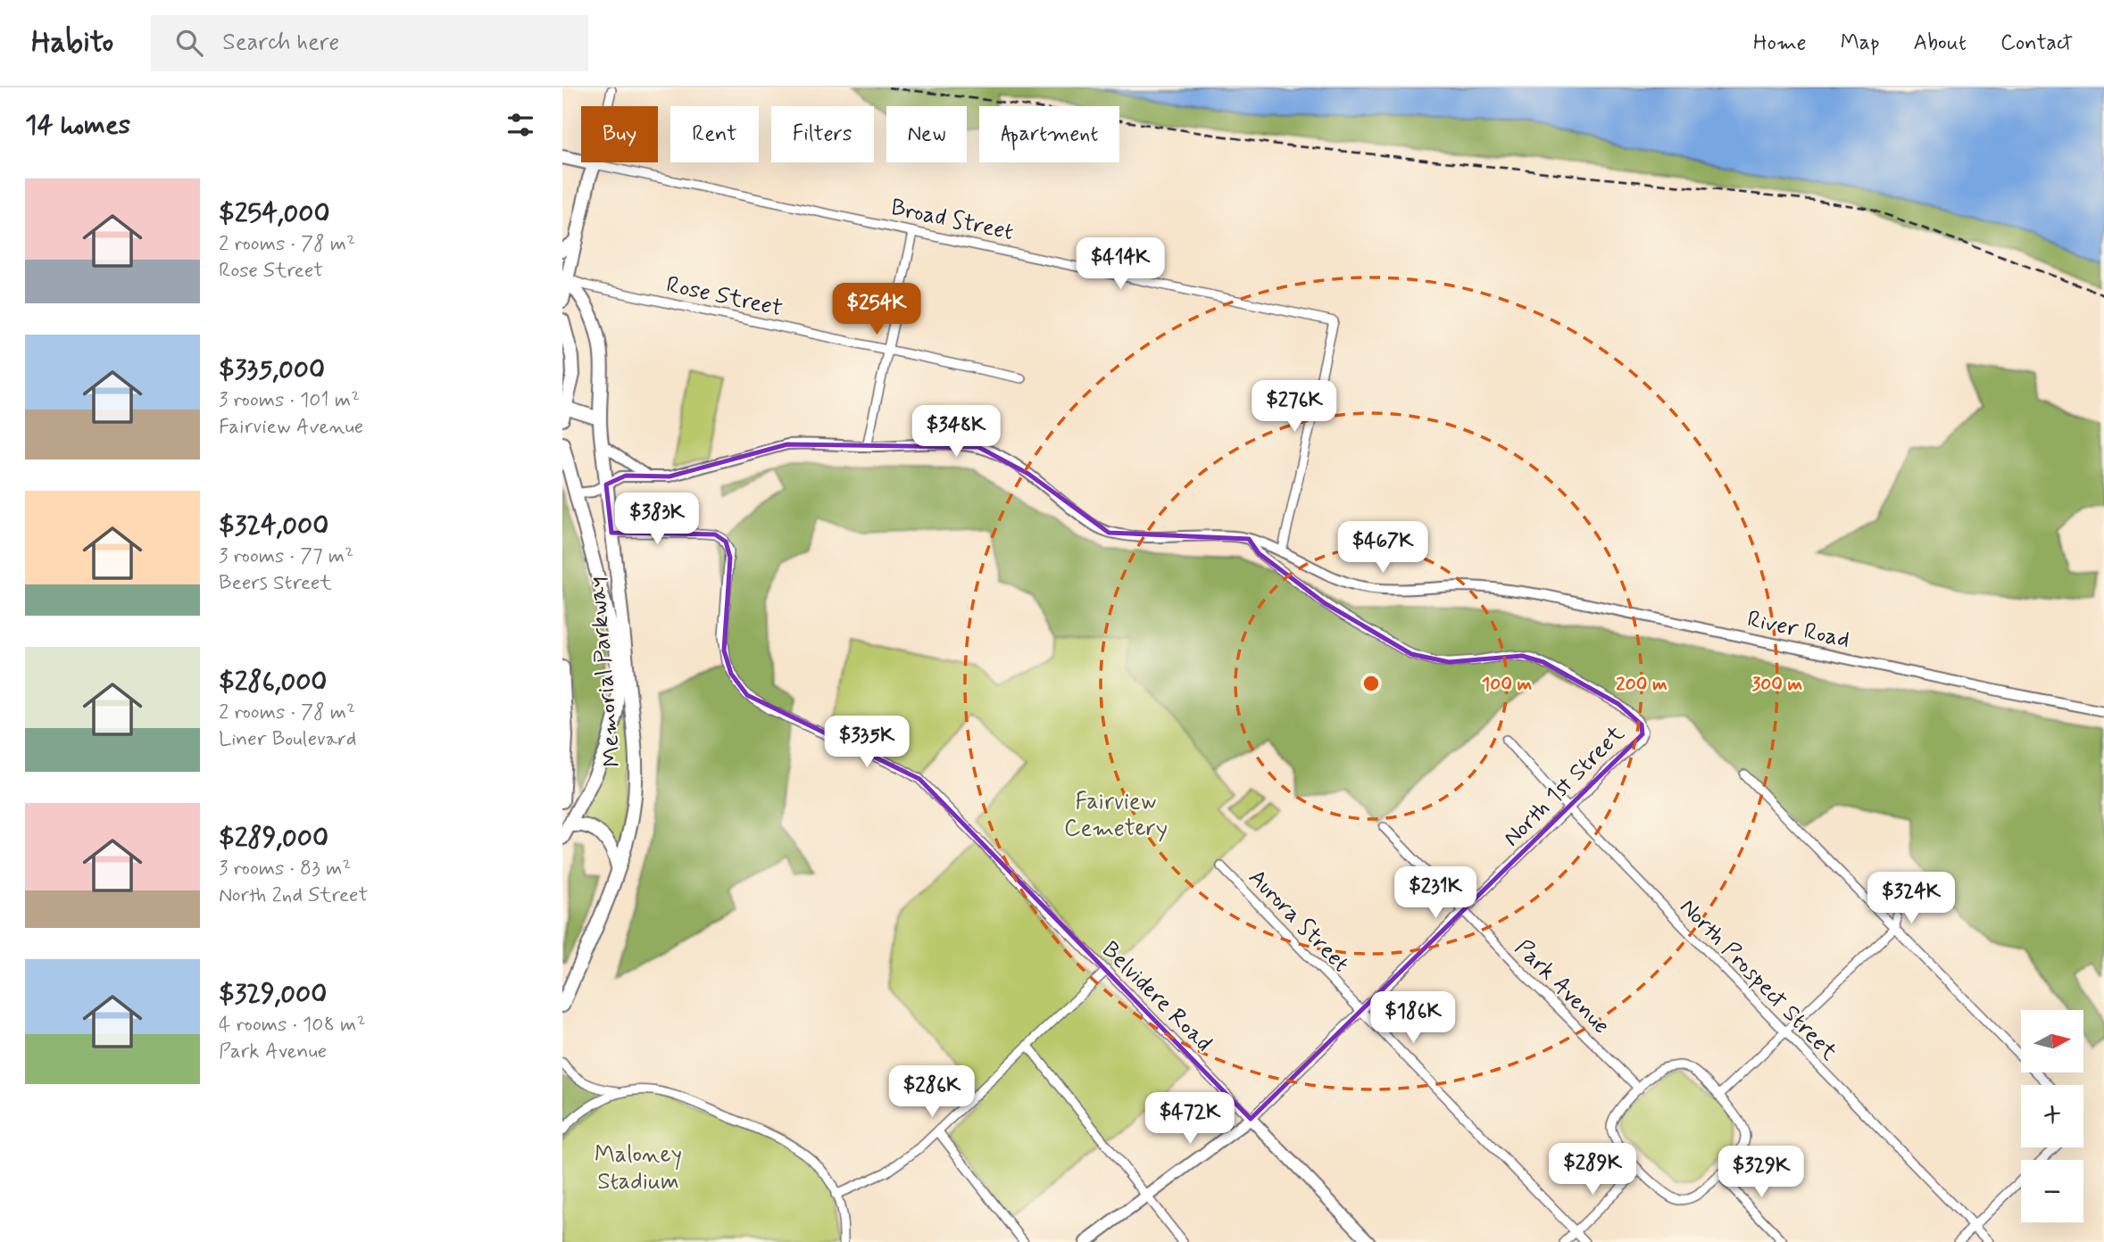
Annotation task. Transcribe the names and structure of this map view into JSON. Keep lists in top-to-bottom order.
{
  "streets": {
    "main road": [
      "Broad Street",
      "Memorial Parkway",
      "North 1st Street",
      "Belvidere Road"
    ],
    "street": [
      "Rose Street",
      "River Road",
      "Aurora Street",
      "North Prospect Street",
      "Park Avenue"
    ]
  },
  "crossings": [
    ["Broad Street", "River Road"],
    ["Rose Street", "Memorial Parkway"],
    ["River Road", "Memorial Parkway"],
    ["River Road", "North 1st Street"],
    ["Memorial Parkway", "Belvidere Road"],
    ["North 1st Street", "Aurora Street"],
    ["North 1st Street", "North Prospect Street"],
    ["North 1st Street", "Park Avenue"],
    ["North 1st Street", "Belvidere Road"]
  ],
  "parks": ["Fairview Cemetery", "Maloney Stadium"],
  "north": "right",
  "page": {
    "header": "Habito",
    "search": "Search here",
    "nav": [
      "Home",
      "Map",
      "About",
      "Contact"
    ],
    "heading": "14 homes",
    "chip": [
      "Buy",
      "Rent",
      "Filters",
      "New",
      "Apartment"
    ],
    "list": [
      {
        "name": "$254,000",
        "note": "2 rooms · 78 m² · Rose Street"
      },
      {
        "name": "$335,000",
        "note": "3 rooms · 101 m² · Fairview Avenue"
      },
      {
        "name": "$324,000",
        "note": "3 rooms · 77 m² · Beers Street"
      },
      {
        "name": "$286,000",
        "note": "2 rooms · 78 m² · Liner Boulevard"
      },
      {
        "name": "$289,000",
        "note": "3 rooms · 83 m² · North 2nd Street"
      },
      {
        "name": "$329,000",
        "note": "4 rooms · 108 m² · Park Avenue"
      }
    ],
    "price": [
      "$414K",
      "$254K",
      "$276K",
      "$348K",
      "$383K",
      "$467K",
      "$335K",
      "$231K",
      "$324K",
      "$186K",
      "$286K",
      "$472K",
      "$289K",
      "$329K"
    ],
    "map_buttons": ["+", "−"]
  },
  "rings": ["100 m", "200 m", "300 m"]
}
